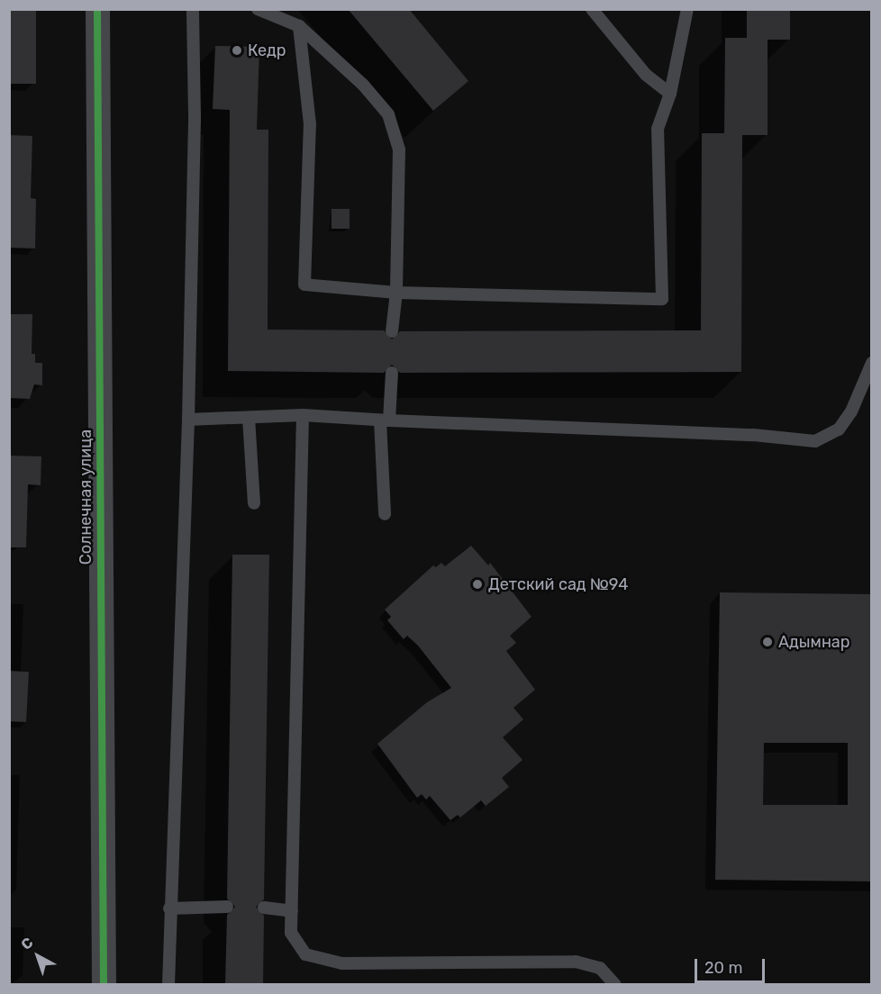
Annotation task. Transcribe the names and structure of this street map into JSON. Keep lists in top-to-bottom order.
{
  "streets": {
    "street": ["Солнечная улица"]
  },
  "places": ["Кедр", "Детский сад №94", "Адымнар"],
  "scale_bar": "20 m",
  "north": "top left"
}
